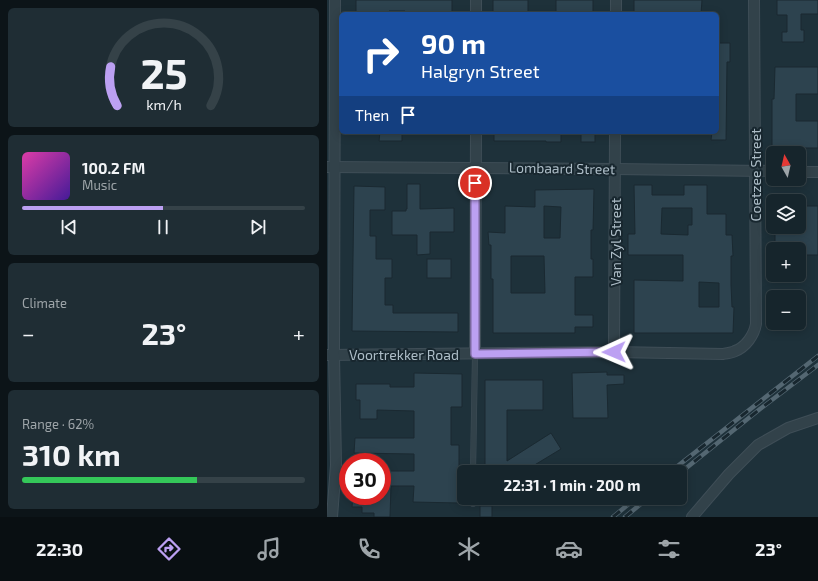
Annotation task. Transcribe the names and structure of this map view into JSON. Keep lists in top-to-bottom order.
{
  "streets": {
    "street": [
      "Lombaard Street",
      "Coetzee Street",
      "Van Zyl Street",
      "Voortrekker Road"
    ]
  },
  "crossings": [
    ["Lombaard Street", "Coetzee Street"],
    ["Lombaard Street", "Van Zyl Street"],
    ["Coetzee Street", "Voortrekker Road"],
    ["Van Zyl Street", "Voortrekker Road"]
  ],
  "north": "top",
  "page": {
    "turn": ["90 m", "Halgryn Street"],
    "then": "Then",
    "map_buttons": ["+", "−"],
    "song": ["100.2 FM", "Music"],
    "tile": [
      "Climate",
      ["Range · 62%", "310 km"]
    ],
    "heat": ["−", "23°", "+"],
    "limit": "30",
    "trip": "22:31 · 1 min · 200 m",
    "tabs": ["22:30", "23°"],
    "gauge": ["25", "km/h"]
  }
}
